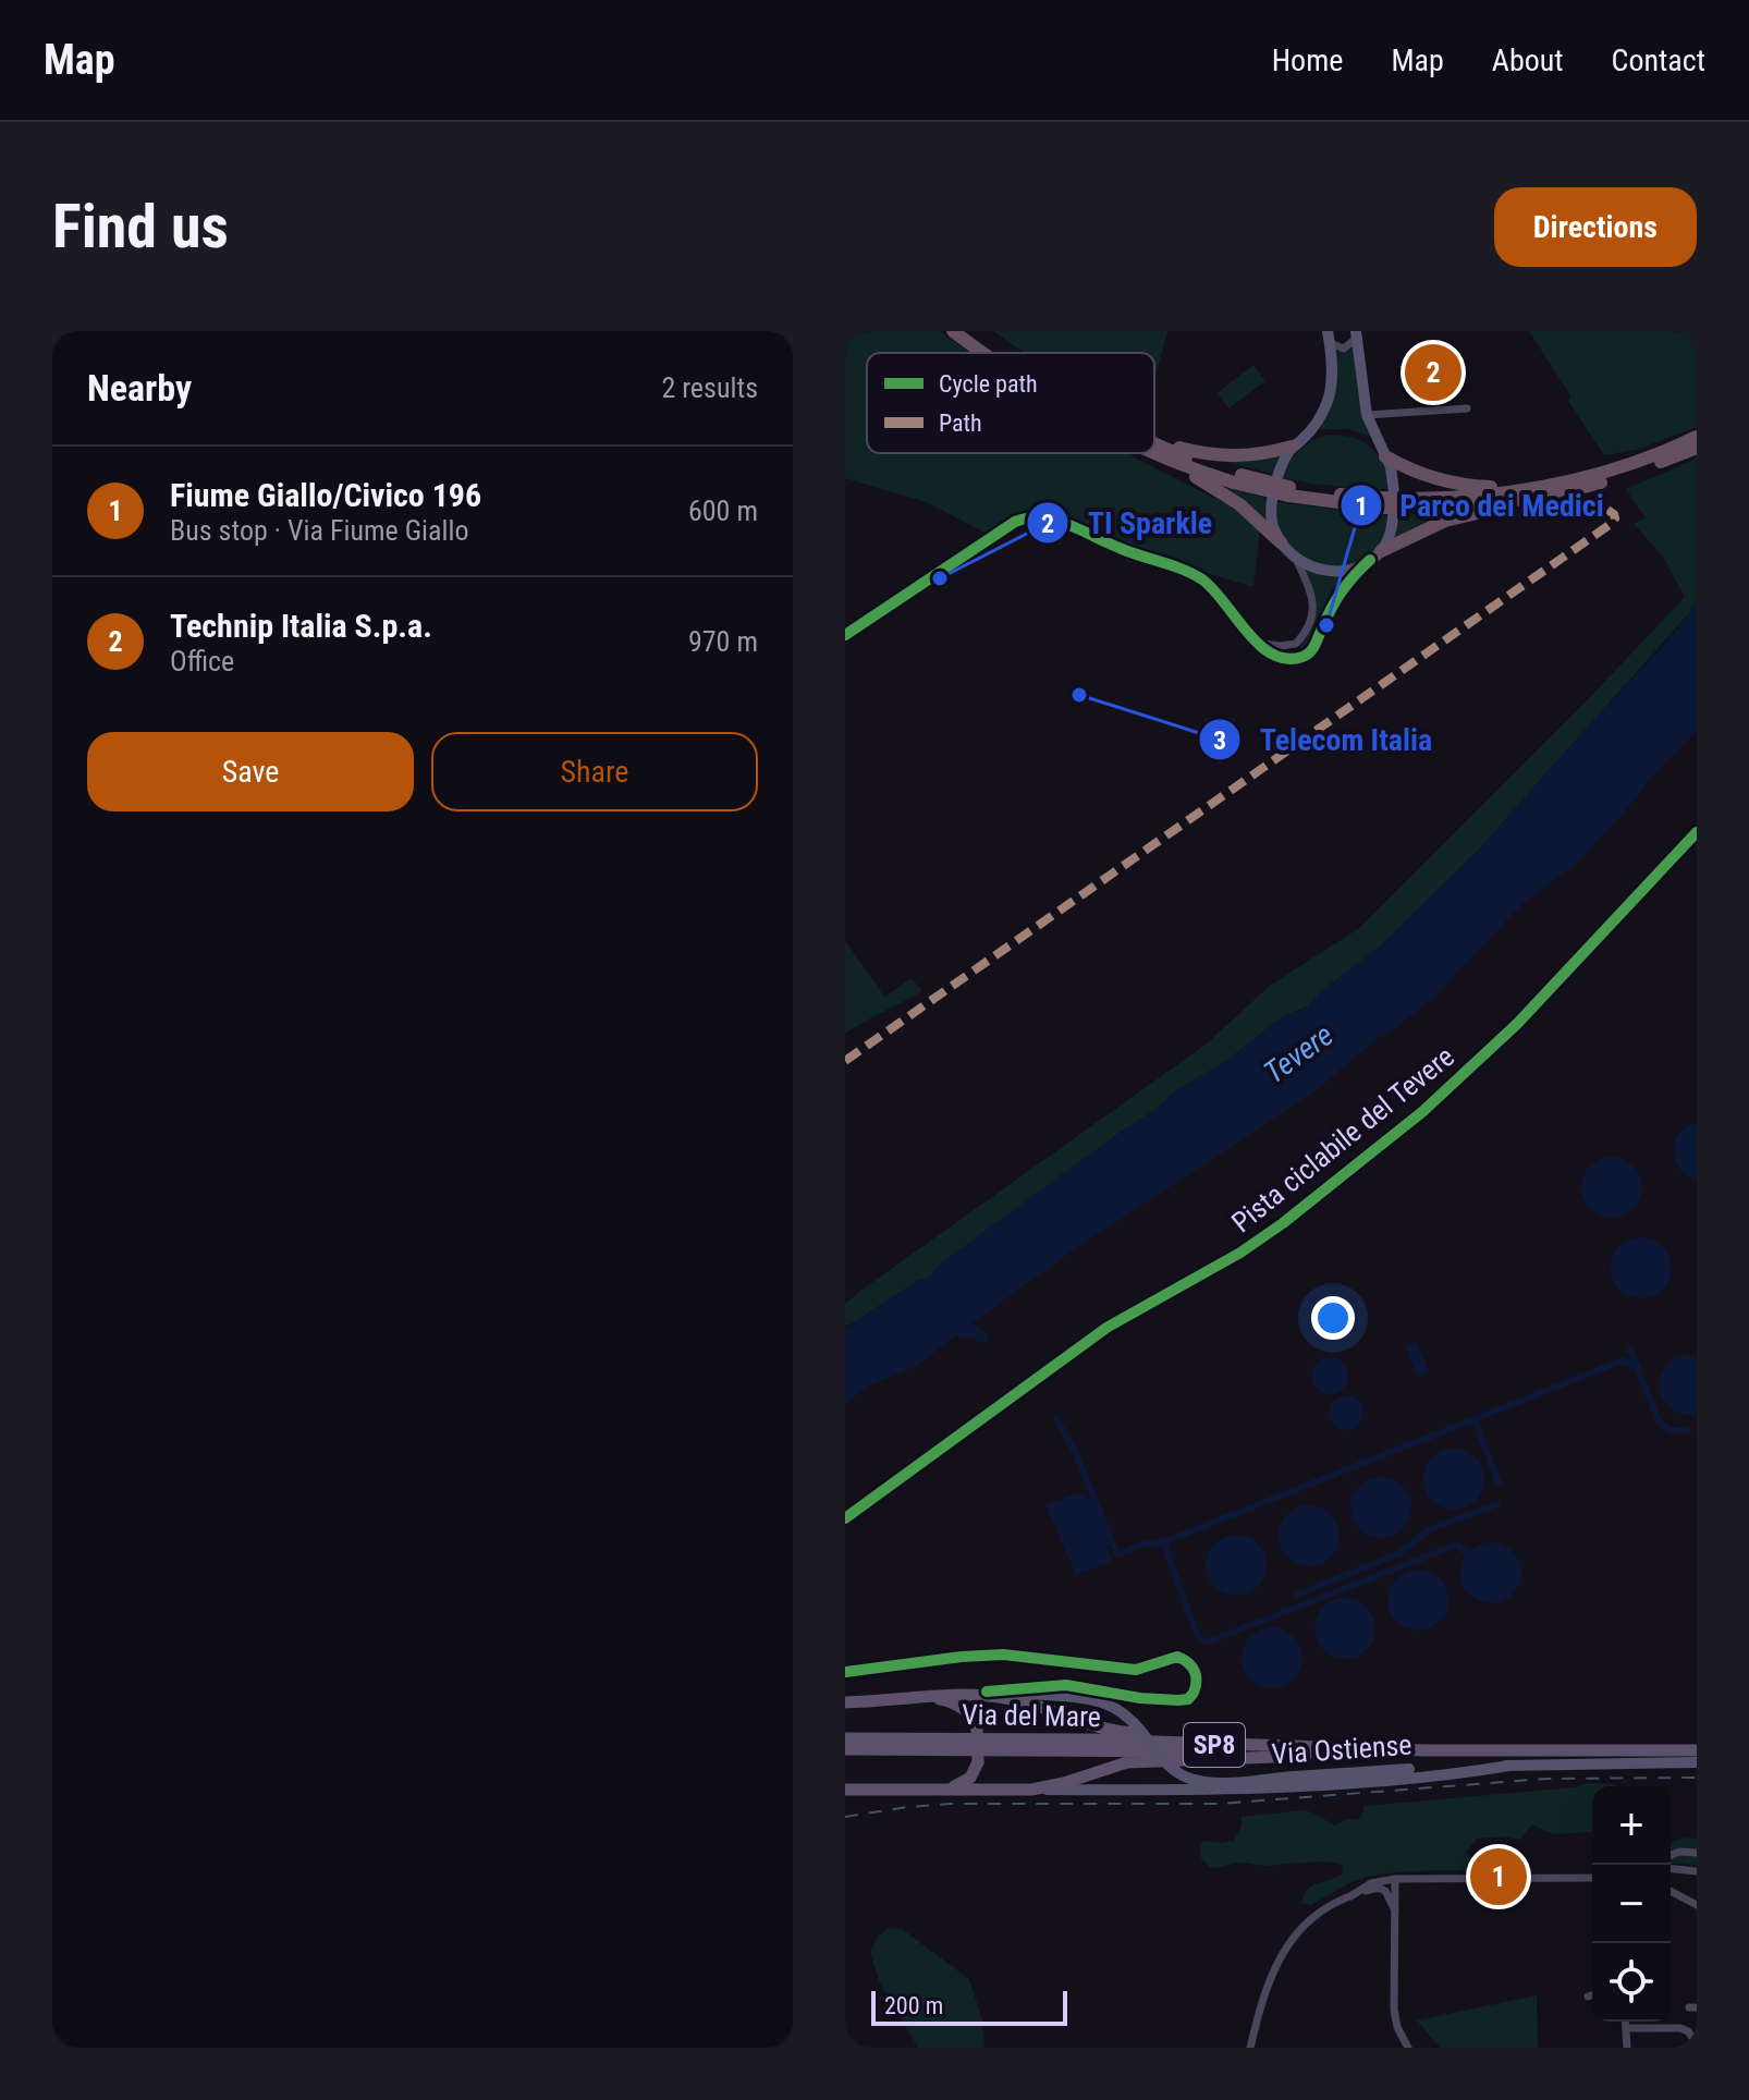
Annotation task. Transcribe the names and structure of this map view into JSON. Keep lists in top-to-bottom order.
{
  "streets": {
    "main road": ["Via del Mare", "SP8", "Via Ostiense"],
    "cycle path": ["Pista ciclabile del Tevere"]
  },
  "water": ["Tevere"],
  "places": ["TI Sparkle", "Parco dei Medici", "Telecom Italia"],
  "legend": ["Cycle path", "Path"],
  "scale_bar": "200 m",
  "page": {
    "header": "Map",
    "nav": [
      "Home",
      "Map",
      "About",
      "Contact"
    ],
    "buttons": [
      "Directions",
      ["Save", "Share"]
    ],
    "title": "Find us",
    "heading": ["Nearby", "2 results"],
    "pins": ["2", "1"],
    "list": [
      {
        "mark": "1",
        "name": "Fiume Giallo/Civico 196",
        "note": "Bus stop · Via Fiume Giallo",
        "value": "600 m"
      },
      {
        "mark": "2",
        "name": "Technip Italia S.p.a.",
        "note": "Office",
        "value": "970 m"
      }
    ],
    "map_buttons": ["+", "−"],
    "scale": "200 m"
  }
}
